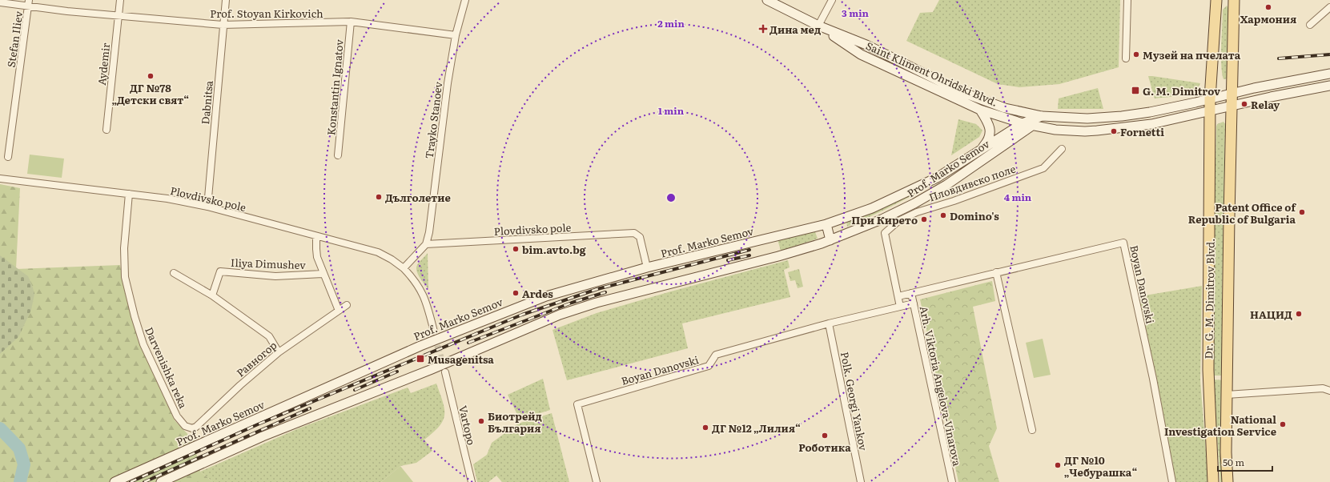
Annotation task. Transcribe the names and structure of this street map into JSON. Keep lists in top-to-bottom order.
{
  "streets": {
    "main road": ["Saint Kliment Ohridski Blvd.", "Prof. Marko Semov", "Dr. G. M. Dimitrov Blvd."],
    "street": [
      "Prof. Stoyan Kirkovich",
      "Stefan Iliev",
      "Aydemir",
      "Konstantin Ignatov",
      "Dabnitsa",
      "Trayko Stanoev",
      "Пловдивско поле",
      "Plovdivsko pole",
      "Iliya Dimushev",
      "Boyan Danovski",
      "Равногор",
      "Darvenishka reka",
      "Arh. Viktoria Angelova-Vinarova",
      "Polk. Georgi Yankov",
      "Vartopo"
    ]
  },
  "crossings": [
    ["Prof. Stoyan Kirkovich", "Stefan Iliev"],
    ["Prof. Stoyan Kirkovich", "Aydemir"],
    ["Prof. Stoyan Kirkovich", "Konstantin Ignatov"],
    ["Prof. Stoyan Kirkovich", "Dabnitsa"],
    ["Prof. Stoyan Kirkovich", "Trayko Stanoev"],
    ["Saint Kliment Ohridski Blvd.", "Prof. Marko Semov"],
    ["Saint Kliment Ohridski Blvd.", "Dr. G. M. Dimitrov Blvd."],
    ["Dabnitsa", "Plovdivsko pole"],
    ["Trayko Stanoev", "Plovdivsko pole"],
    ["Prof. Marko Semov", "Plovdivsko pole"],
    ["Пловдивско поле", "Boyan Danovski"],
    ["Plovdivsko pole", "Darvenishka reka"],
    ["Boyan Danovski", "Arh. Viktoria Angelova-Vinarova"],
    ["Boyan Danovski", "Polk. Georgi Yankov"],
    ["Равногор", "Darvenishka reka"]
  ],
  "places": {
    "other": [
      "Хармония",
      "Музей на пчелата",
      "ДГ №78 „Детски свят“",
      "Relay",
      "Fornetti",
      "Дълголетие",
      "Patent Office of Republic of Bulgaria",
      "Domino's",
      "При Кирето",
      "bim.avto.bg",
      "Ardes",
      "НАЦИД",
      "Биотрейд България",
      "National Investigation Service",
      "ДГ №12 „Лилия“",
      "Роботика",
      "ДГ №10 „Чебурашка“"
    ],
    "health": ["Дина мед"],
    "transit": ["G. M. Dimitrov", "Musagenitsa"]
  },
  "scale_bar": "50 m",
  "rings": [
    "3 min",
    "2 min",
    "1 min",
    "4 min"
  ]
}
